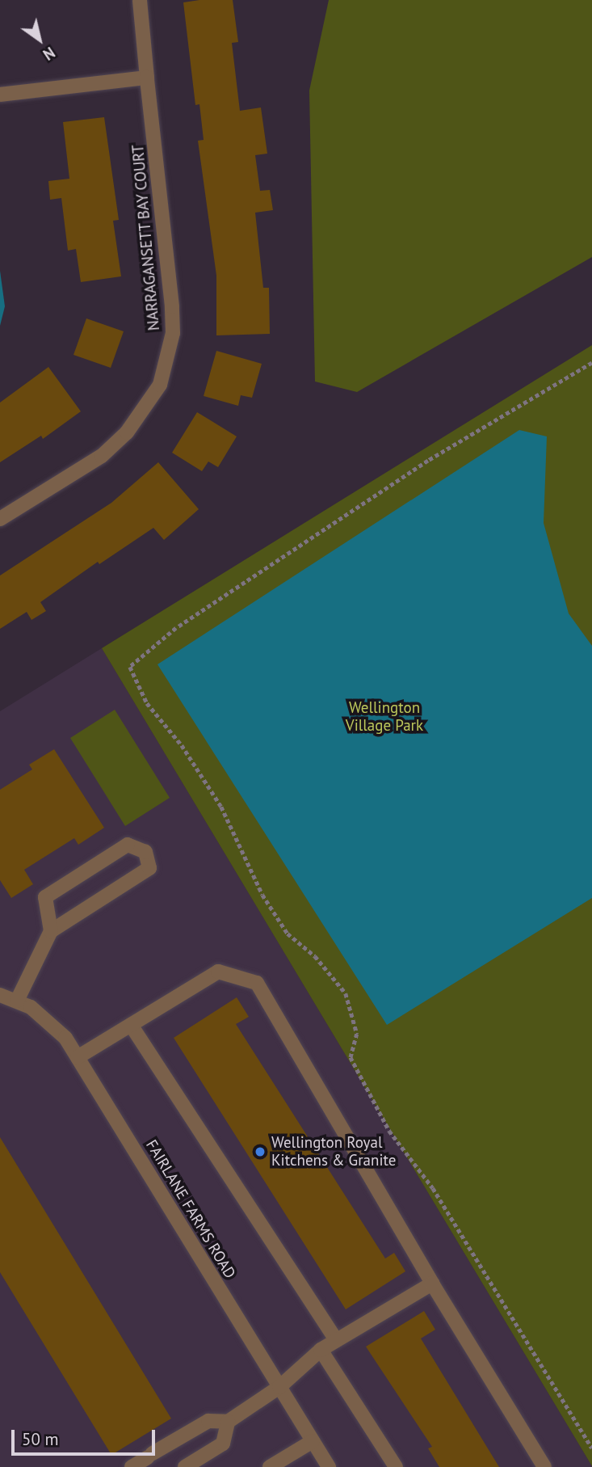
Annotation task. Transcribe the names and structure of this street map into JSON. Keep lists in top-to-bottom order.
{
  "streets": {
    "street": ["NARRAGANSETT BAY COURT", "FAIRLANE FARMS ROAD"]
  },
  "parks": ["Wellington Village Park"],
  "places": ["Wellington Royal Kitchens & Granite"],
  "scale_bar": "50 m",
  "north": "bottom right"
}
